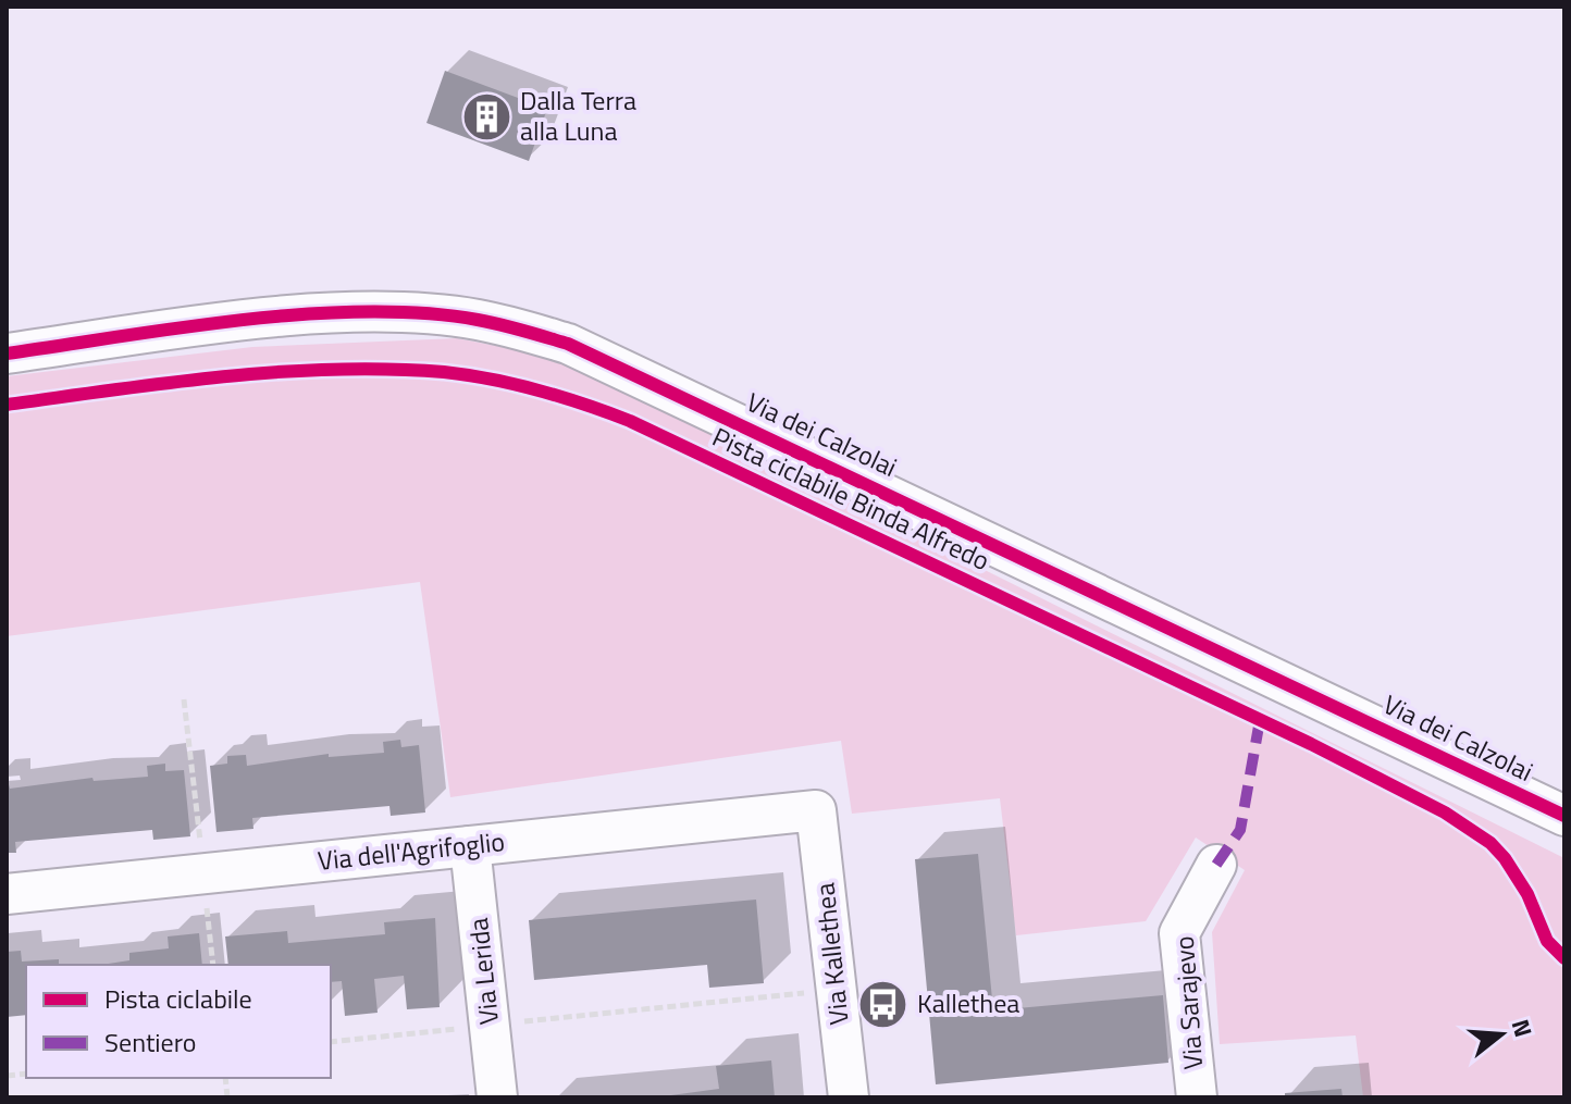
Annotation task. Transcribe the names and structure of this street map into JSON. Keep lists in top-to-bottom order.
{
  "streets": {
    "street": [
      "Via dei Calzolai",
      "Via dell'Agrifoglio",
      "Via Kallethea",
      "Via Lerida",
      "Via Sarajevo"
    ],
    "cycle path": ["Pista ciclabile Binda Alfredo"]
  },
  "crossings": [
    ["Via dell'Agrifoglio", "Via Kallethea"],
    ["Via dell'Agrifoglio", "Via Lerida"]
  ],
  "places": {
    "building": ["Dalla Terra alla Luna"],
    "bus stop": ["Kallethea"]
  },
  "legend": ["Pista ciclabile", "Sentiero"],
  "north": "right"
}
